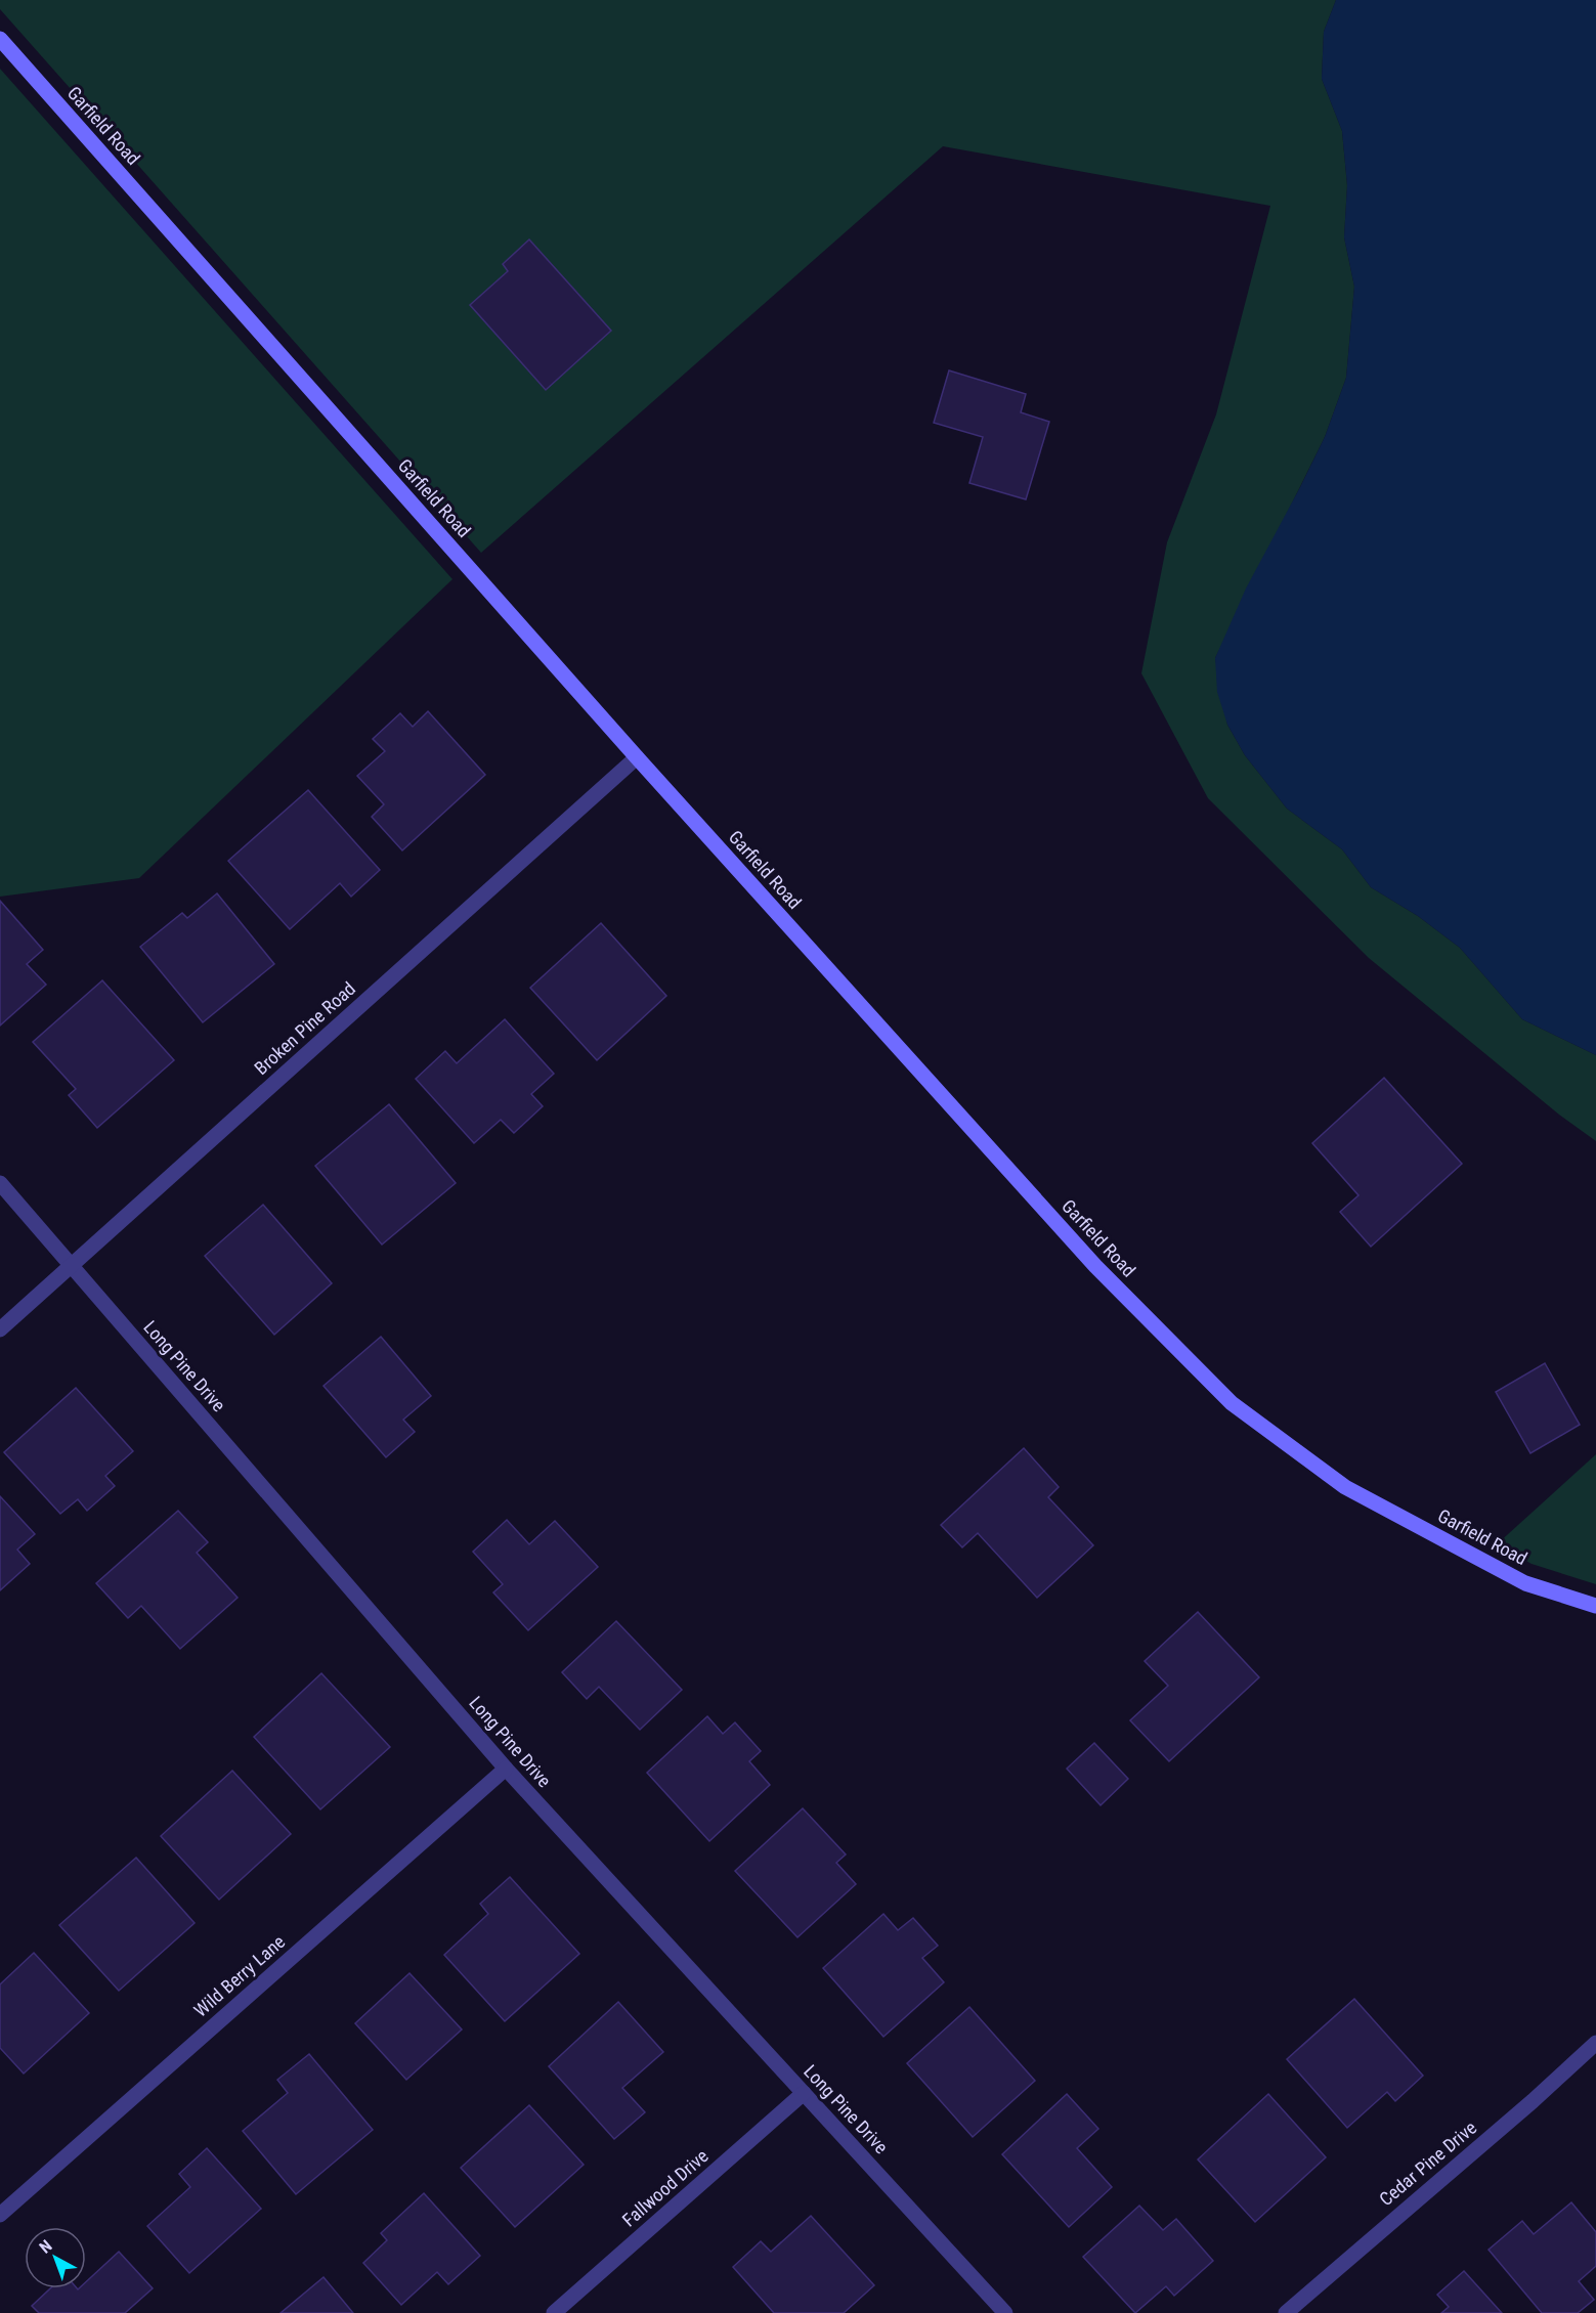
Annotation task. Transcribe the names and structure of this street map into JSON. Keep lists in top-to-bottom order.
{
  "streets": {
    "street": [
      "Garfield Road",
      "Broken Pine Road",
      "Long Pine Drive",
      "Wild Berry Lane",
      "Cedar Pine Drive",
      "Fallwood Drive"
    ]
  },
  "crossings": [
    ["Garfield Road", "Broken Pine Road"],
    ["Broken Pine Road", "Long Pine Drive"],
    ["Long Pine Drive", "Wild Berry Lane"],
    ["Long Pine Drive", "Fallwood Drive"]
  ],
  "north": "top left"
}
